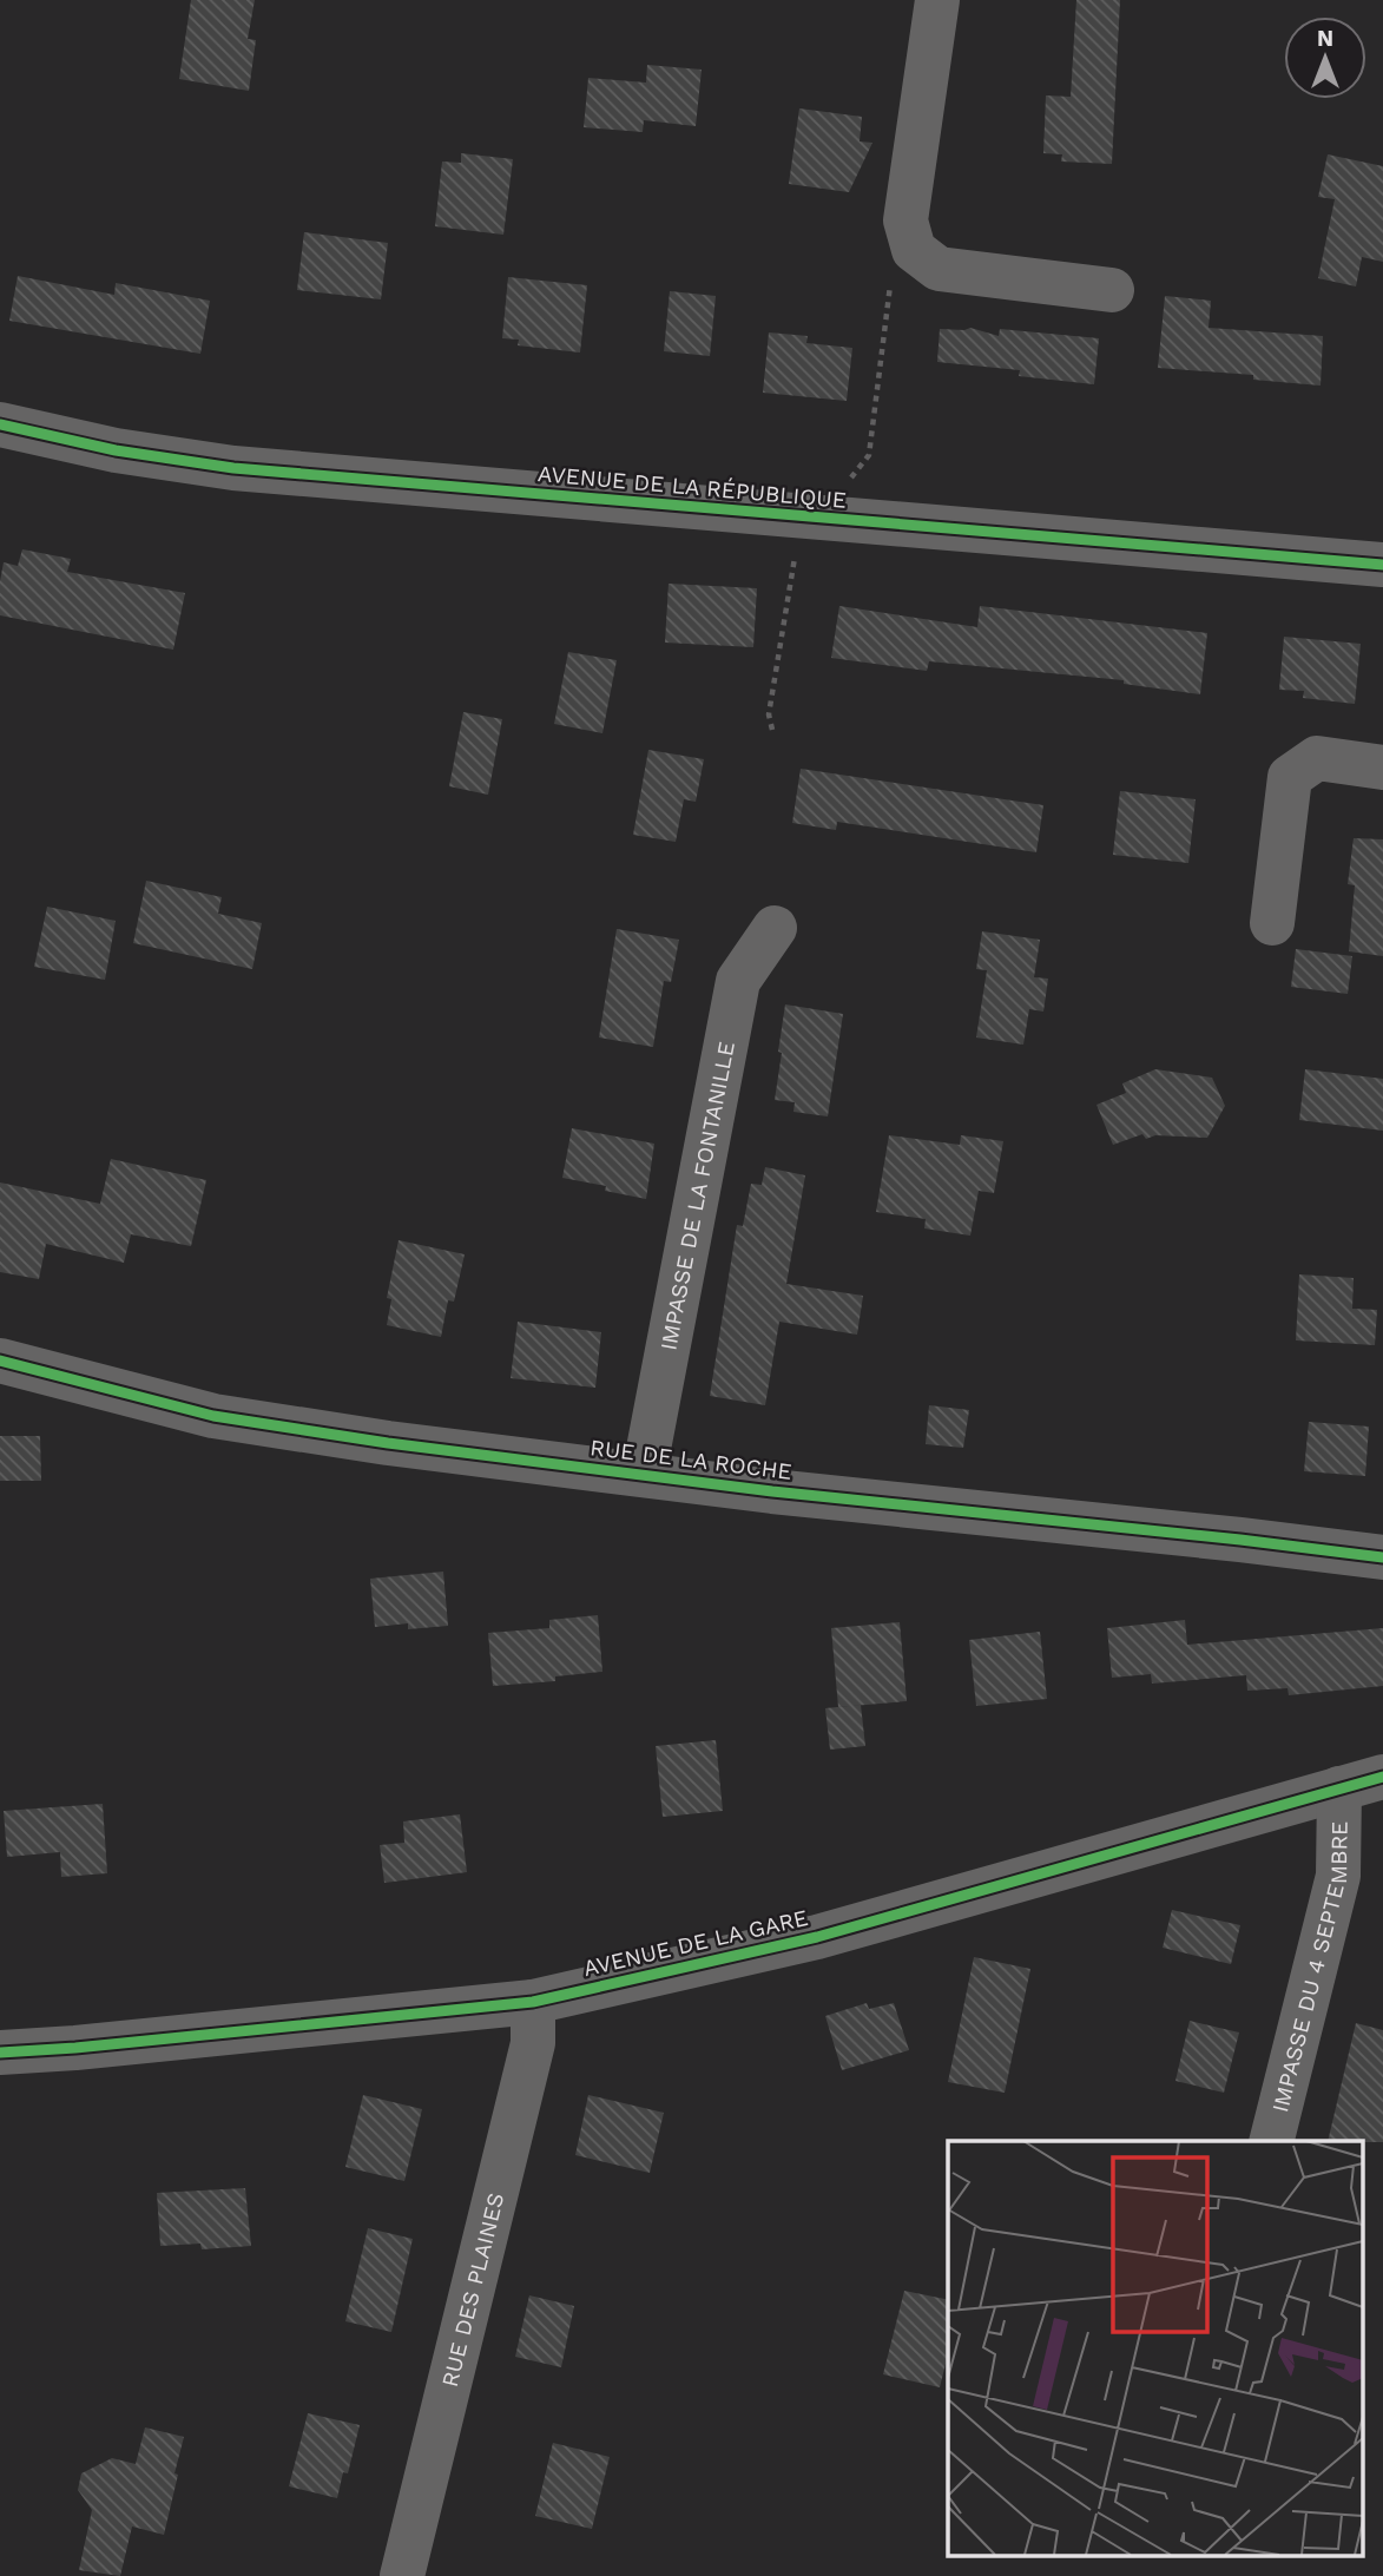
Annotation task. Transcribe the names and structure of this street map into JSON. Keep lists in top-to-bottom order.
{
  "streets": {
    "street": [
      "AVENUE DE LA RÉPUBLIQUE",
      "IMPASSE DE LA FONTANILLE",
      "RUE DE LA ROCHE",
      "AVENUE DE LA GARE",
      "IMPASSE DU 4 SEPTEMBRE",
      "RUE DES PLAINES"
    ]
  },
  "crossings": [
    ["IMPASSE DE LA FONTANILLE", "RUE DE LA ROCHE"],
    ["AVENUE DE LA GARE", "IMPASSE DU 4 SEPTEMBRE"],
    ["AVENUE DE LA GARE", "RUE DES PLAINES"]
  ],
  "north": "top"
}
